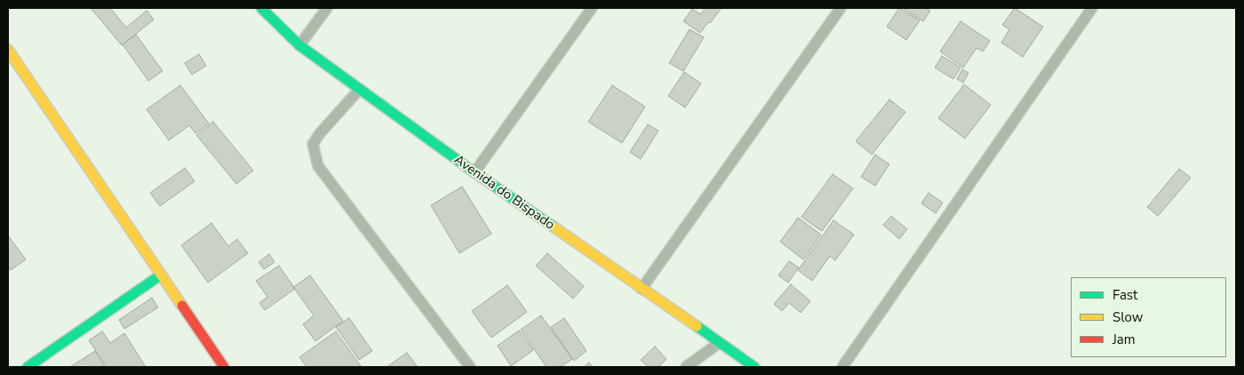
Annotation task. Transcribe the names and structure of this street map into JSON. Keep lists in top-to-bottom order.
{
  "streets": {
    "main road": ["Avenida do Bispado"]
  },
  "legend": ["Fast", "Slow", "Jam"]
}
